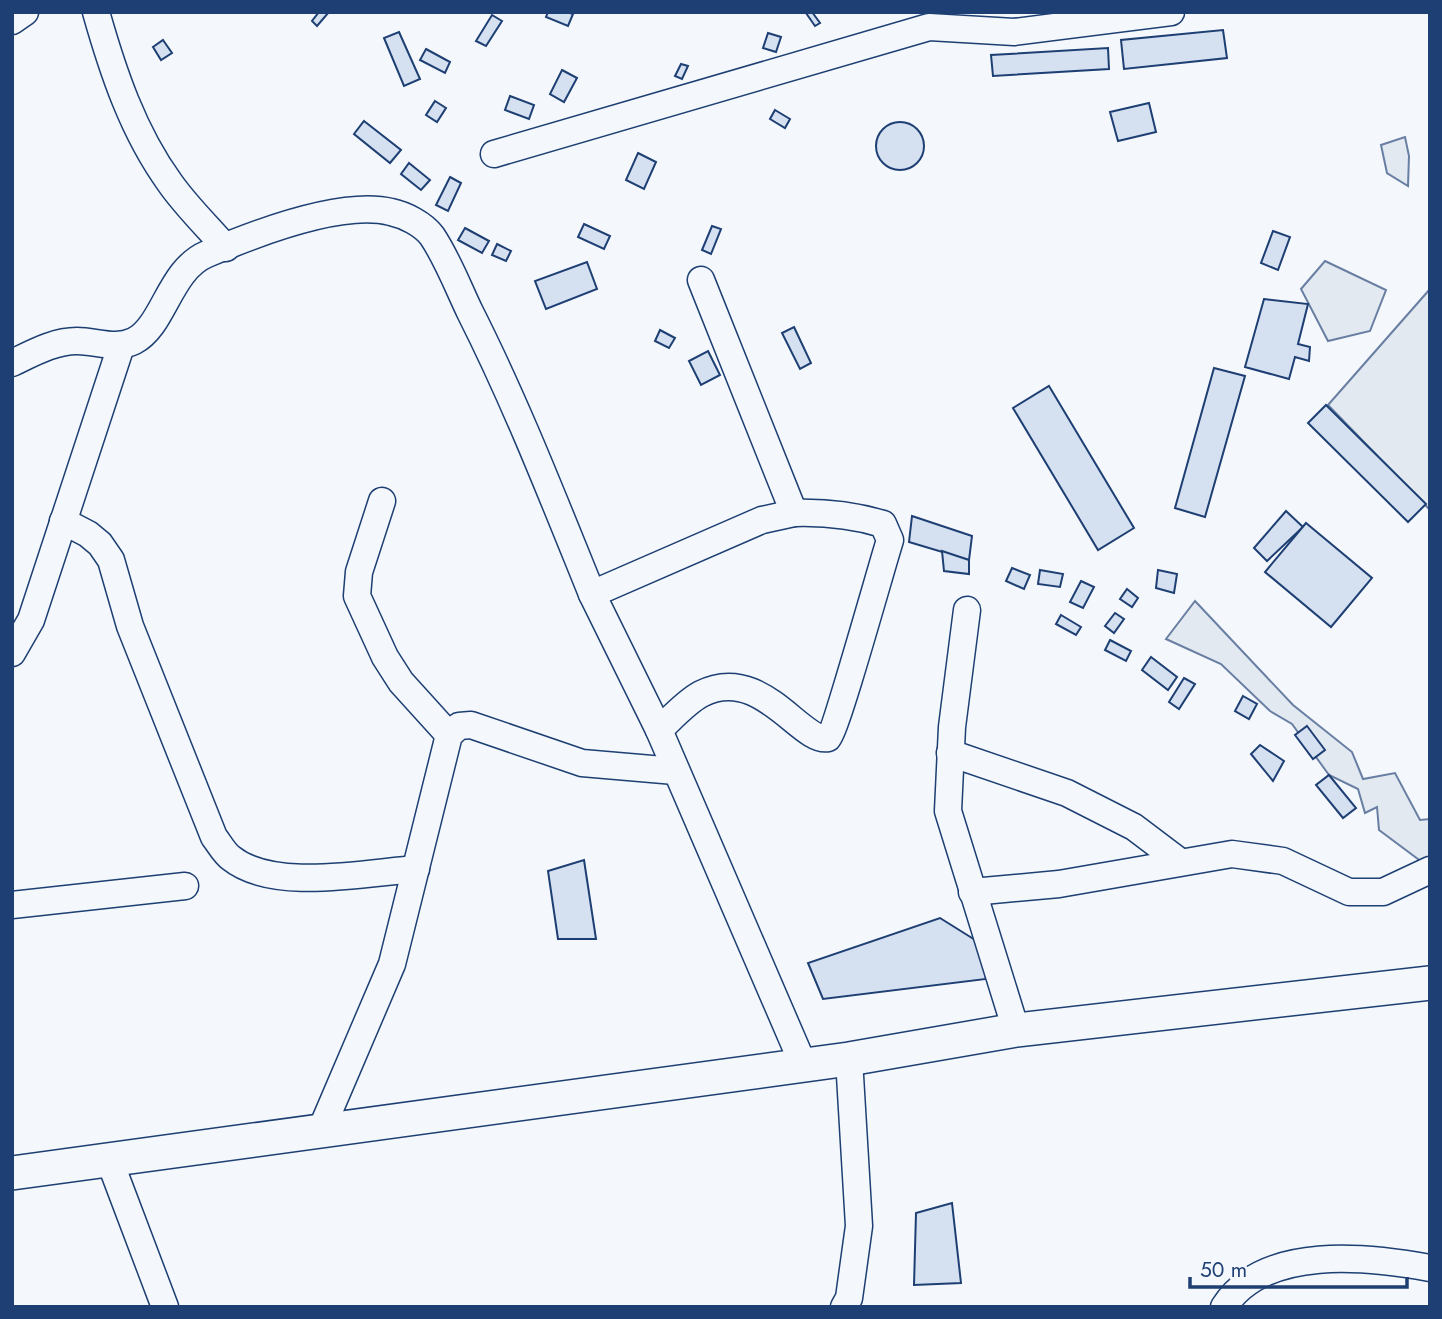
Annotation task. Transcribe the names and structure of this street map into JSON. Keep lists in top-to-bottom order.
{
  "scale_bar": "50 m"
}
